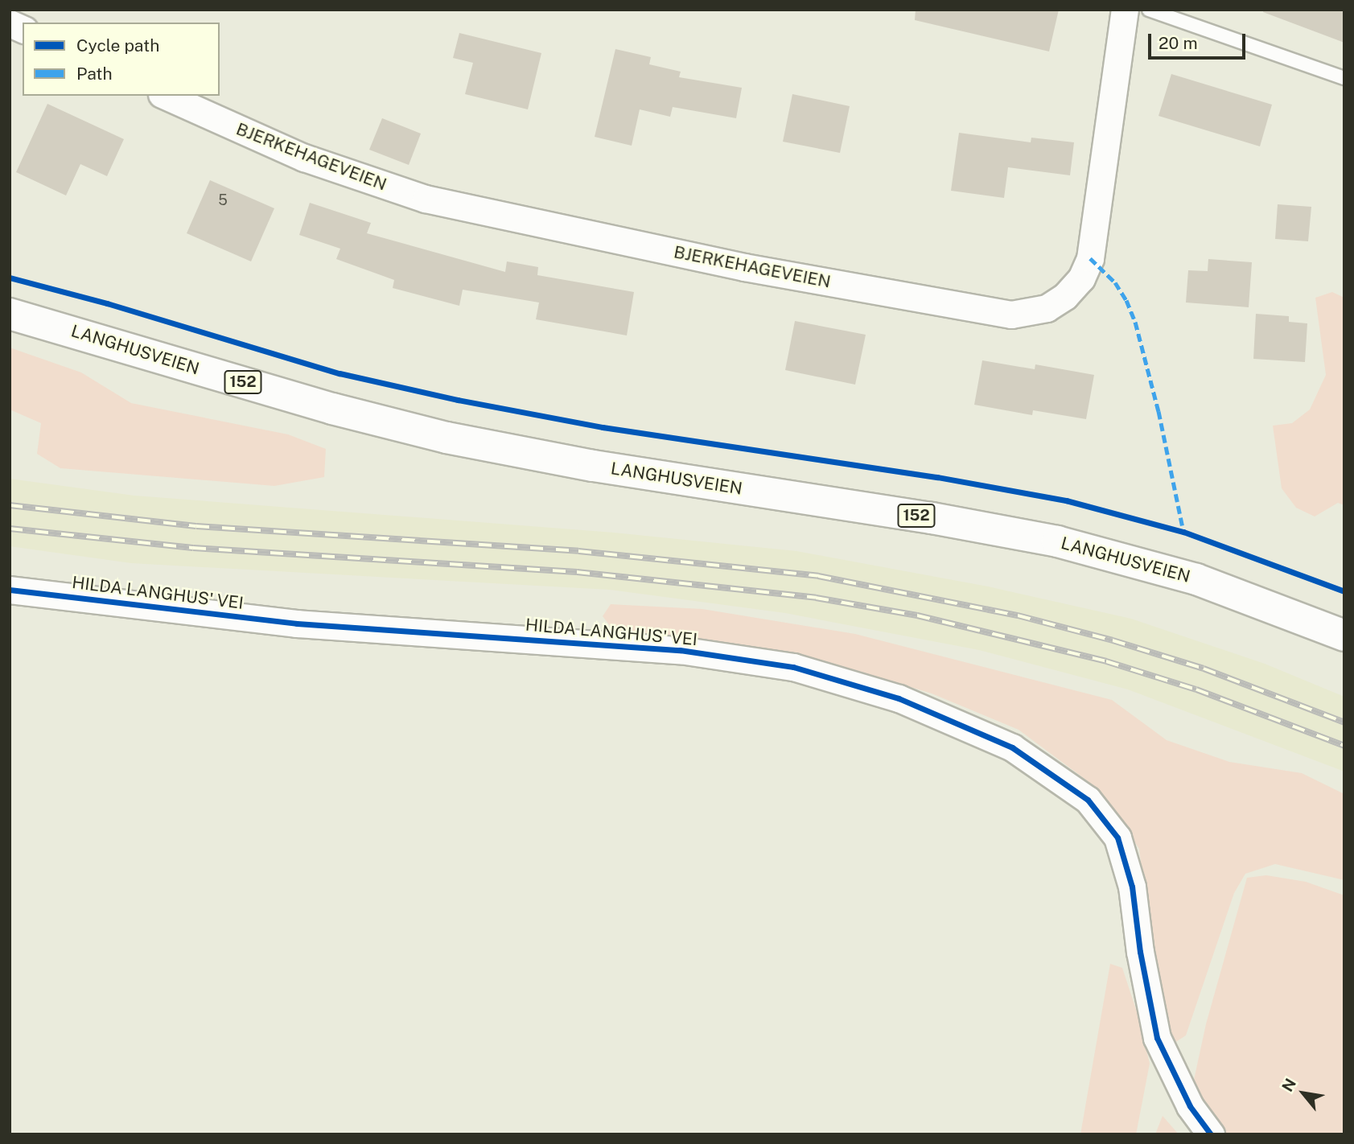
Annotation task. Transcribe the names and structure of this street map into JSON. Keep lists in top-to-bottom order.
{
  "streets": {
    "main road": ["LANGHUSVEIEN", "152"],
    "street": ["BJERKEHAGEVEIEN", "HILDA LANGHUS' VEI"]
  },
  "house_numbers": ["5"],
  "legend": ["Cycle path", "Path"],
  "scale_bar": "20 m",
  "north": "top left"
}
